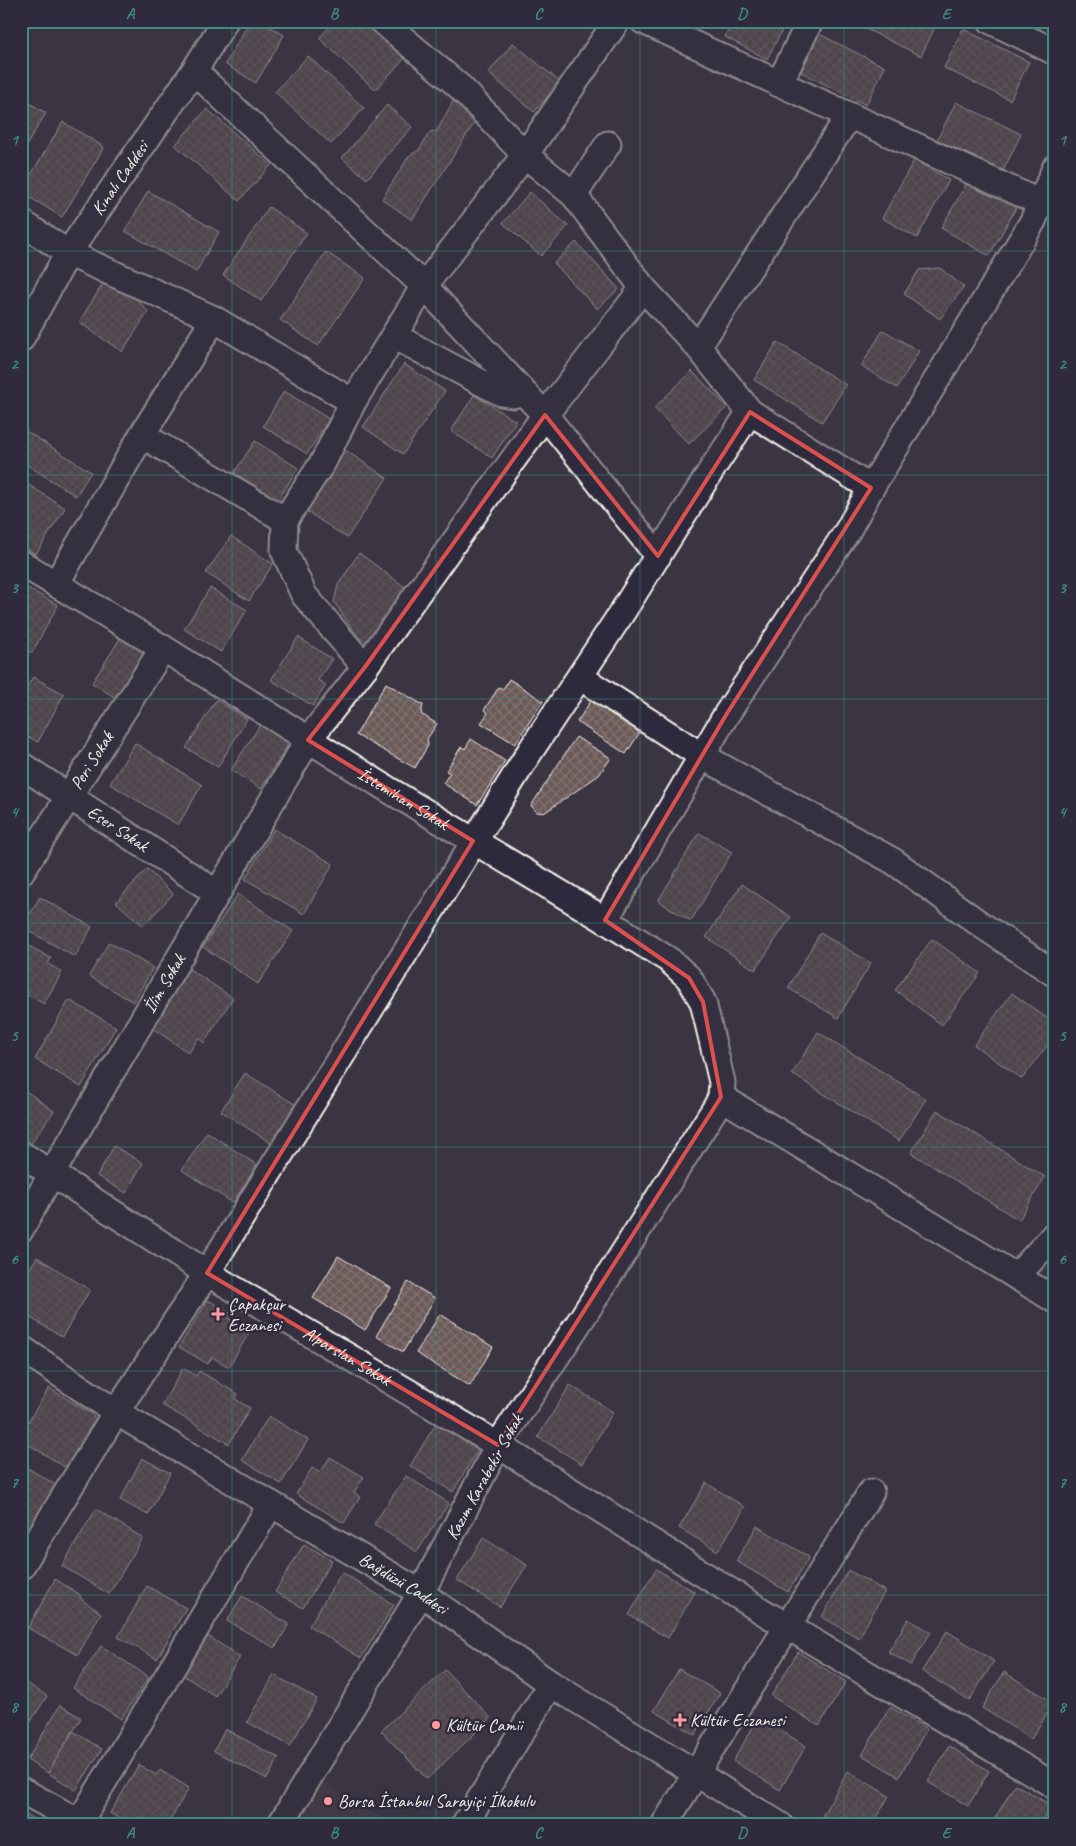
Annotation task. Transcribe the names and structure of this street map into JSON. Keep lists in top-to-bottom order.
{
  "streets": {
    "street": [
      "Kınalı Caddesi",
      "Peri Sokak",
      "İstemihan Sokak",
      "Eser Sokak",
      "İlim Sokak",
      "Alparslan Sokak",
      "Kazım Karabekir Sokak",
      "Bağdüzü Caddesi"
    ]
  },
  "crossings": [
    ["Peri Sokak", "İstemihan Sokak"],
    ["Peri Sokak", "Eser Sokak"],
    ["İstemihan Sokak", "İlim Sokak"],
    ["İstemihan Sokak", "Kazım Karabekir Sokak"],
    ["Eser Sokak", "İlim Sokak"],
    ["İlim Sokak", "Alparslan Sokak"],
    ["Alparslan Sokak", "Kazım Karabekir Sokak"],
    ["Kazım Karabekir Sokak", "Bağdüzü Caddesi"]
  ],
  "places": {
    "health": ["Çapakçur Eczanesi", "Kültür Eczanesi"],
    "other": ["Kültür Camii", "Borsa İstanbul Sarayiçi İlkokulu"]
  },
  "grid": {
    "columns": [
      "A",
      "B",
      "C",
      "D",
      "E"
    ],
    "rows": [
      "1",
      "2",
      "3",
      "4",
      "5",
      "6",
      "7",
      "8"
    ]
  }
}
